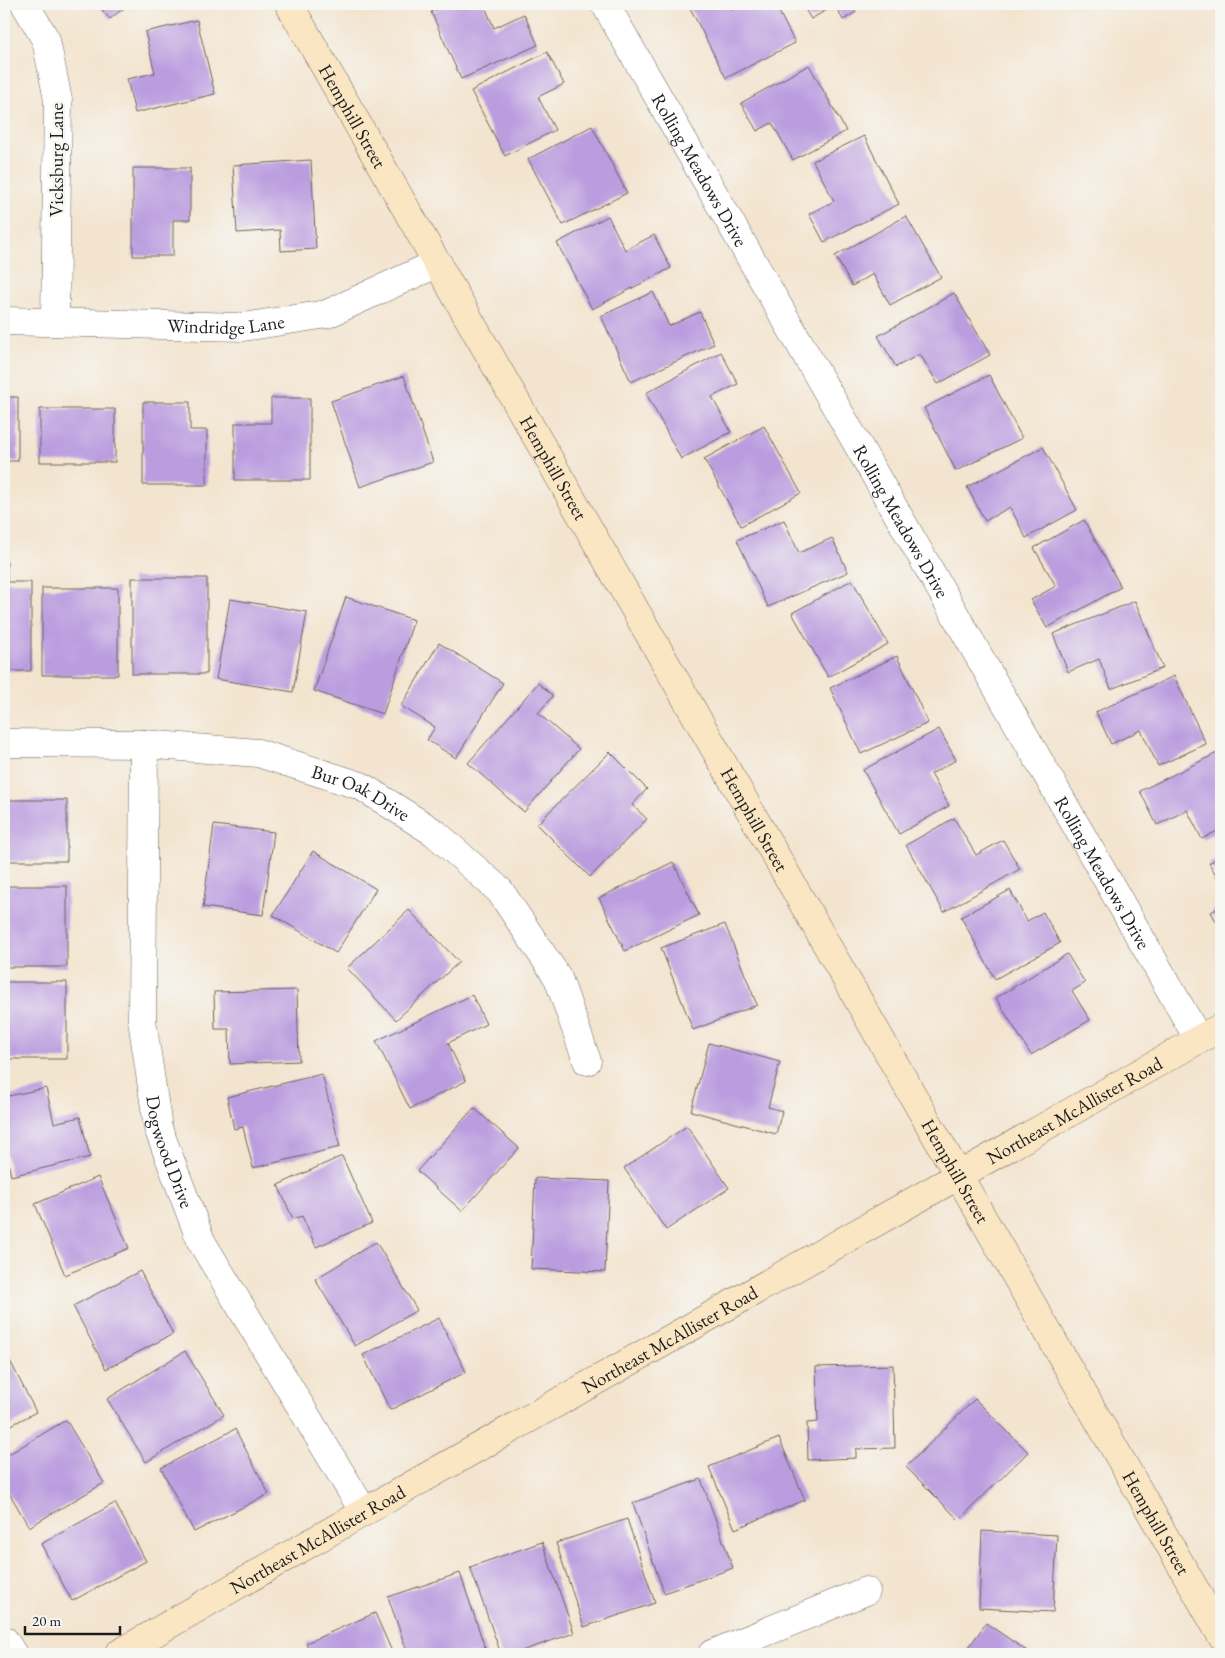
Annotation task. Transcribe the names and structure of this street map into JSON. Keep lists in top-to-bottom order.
{
  "streets": {
    "street": [
      "Hemphill Street",
      "Vicksburg Lane",
      "Rolling Meadows Drive",
      "Windridge Lane",
      "Bur Oak Drive",
      "Northeast McAllister Road",
      "Dogwood Drive"
    ]
  },
  "crossings": [
    ["Hemphill Street", "Windridge Lane"],
    ["Hemphill Street", "Northeast McAllister Road"],
    ["Vicksburg Lane", "Windridge Lane"],
    ["Rolling Meadows Drive", "Northeast McAllister Road"],
    ["Bur Oak Drive", "Dogwood Drive"],
    ["Northeast McAllister Road", "Dogwood Drive"]
  ],
  "scale_bar": "20 m"
}
